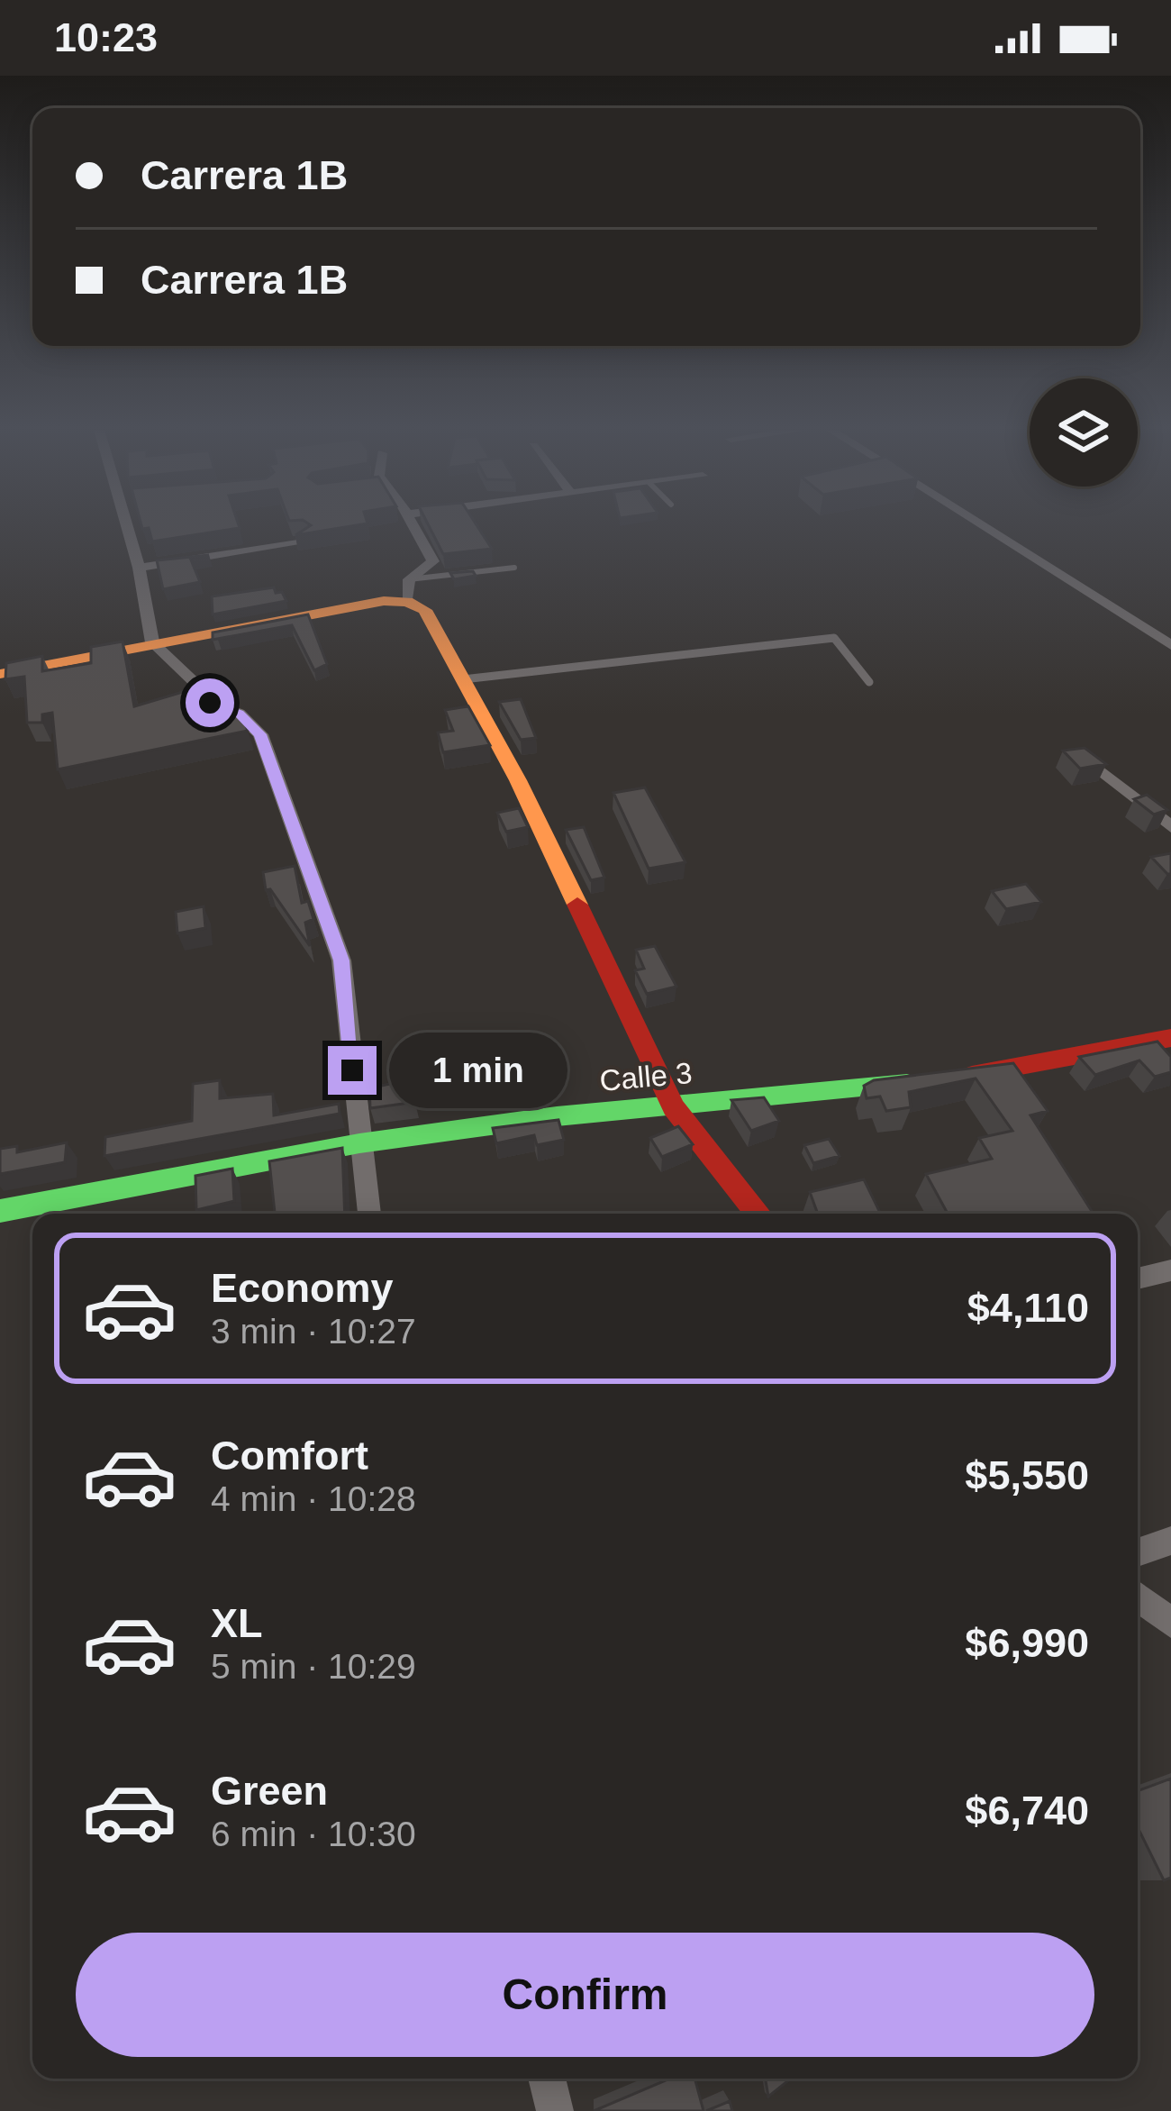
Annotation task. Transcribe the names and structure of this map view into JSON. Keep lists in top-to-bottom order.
{
  "streets": {
    "street": ["Calle 3"]
  },
  "page": {
    "status": "10:23",
    "banner": ["Carrera 1B", "Carrera 1B"],
    "bubble": "1 min",
    "list": [
      {
        "name": "Economy",
        "note": "3 min · 10:27",
        "value": "$4,110"
      },
      {
        "name": "Comfort",
        "note": "4 min · 10:28",
        "value": "$5,550"
      },
      {
        "name": "XL",
        "note": "5 min · 10:29",
        "value": "$6,990"
      },
      {
        "name": "Green",
        "note": "6 min · 10:30",
        "value": "$6,740"
      }
    ],
    "buttons": "Confirm"
  }
}
